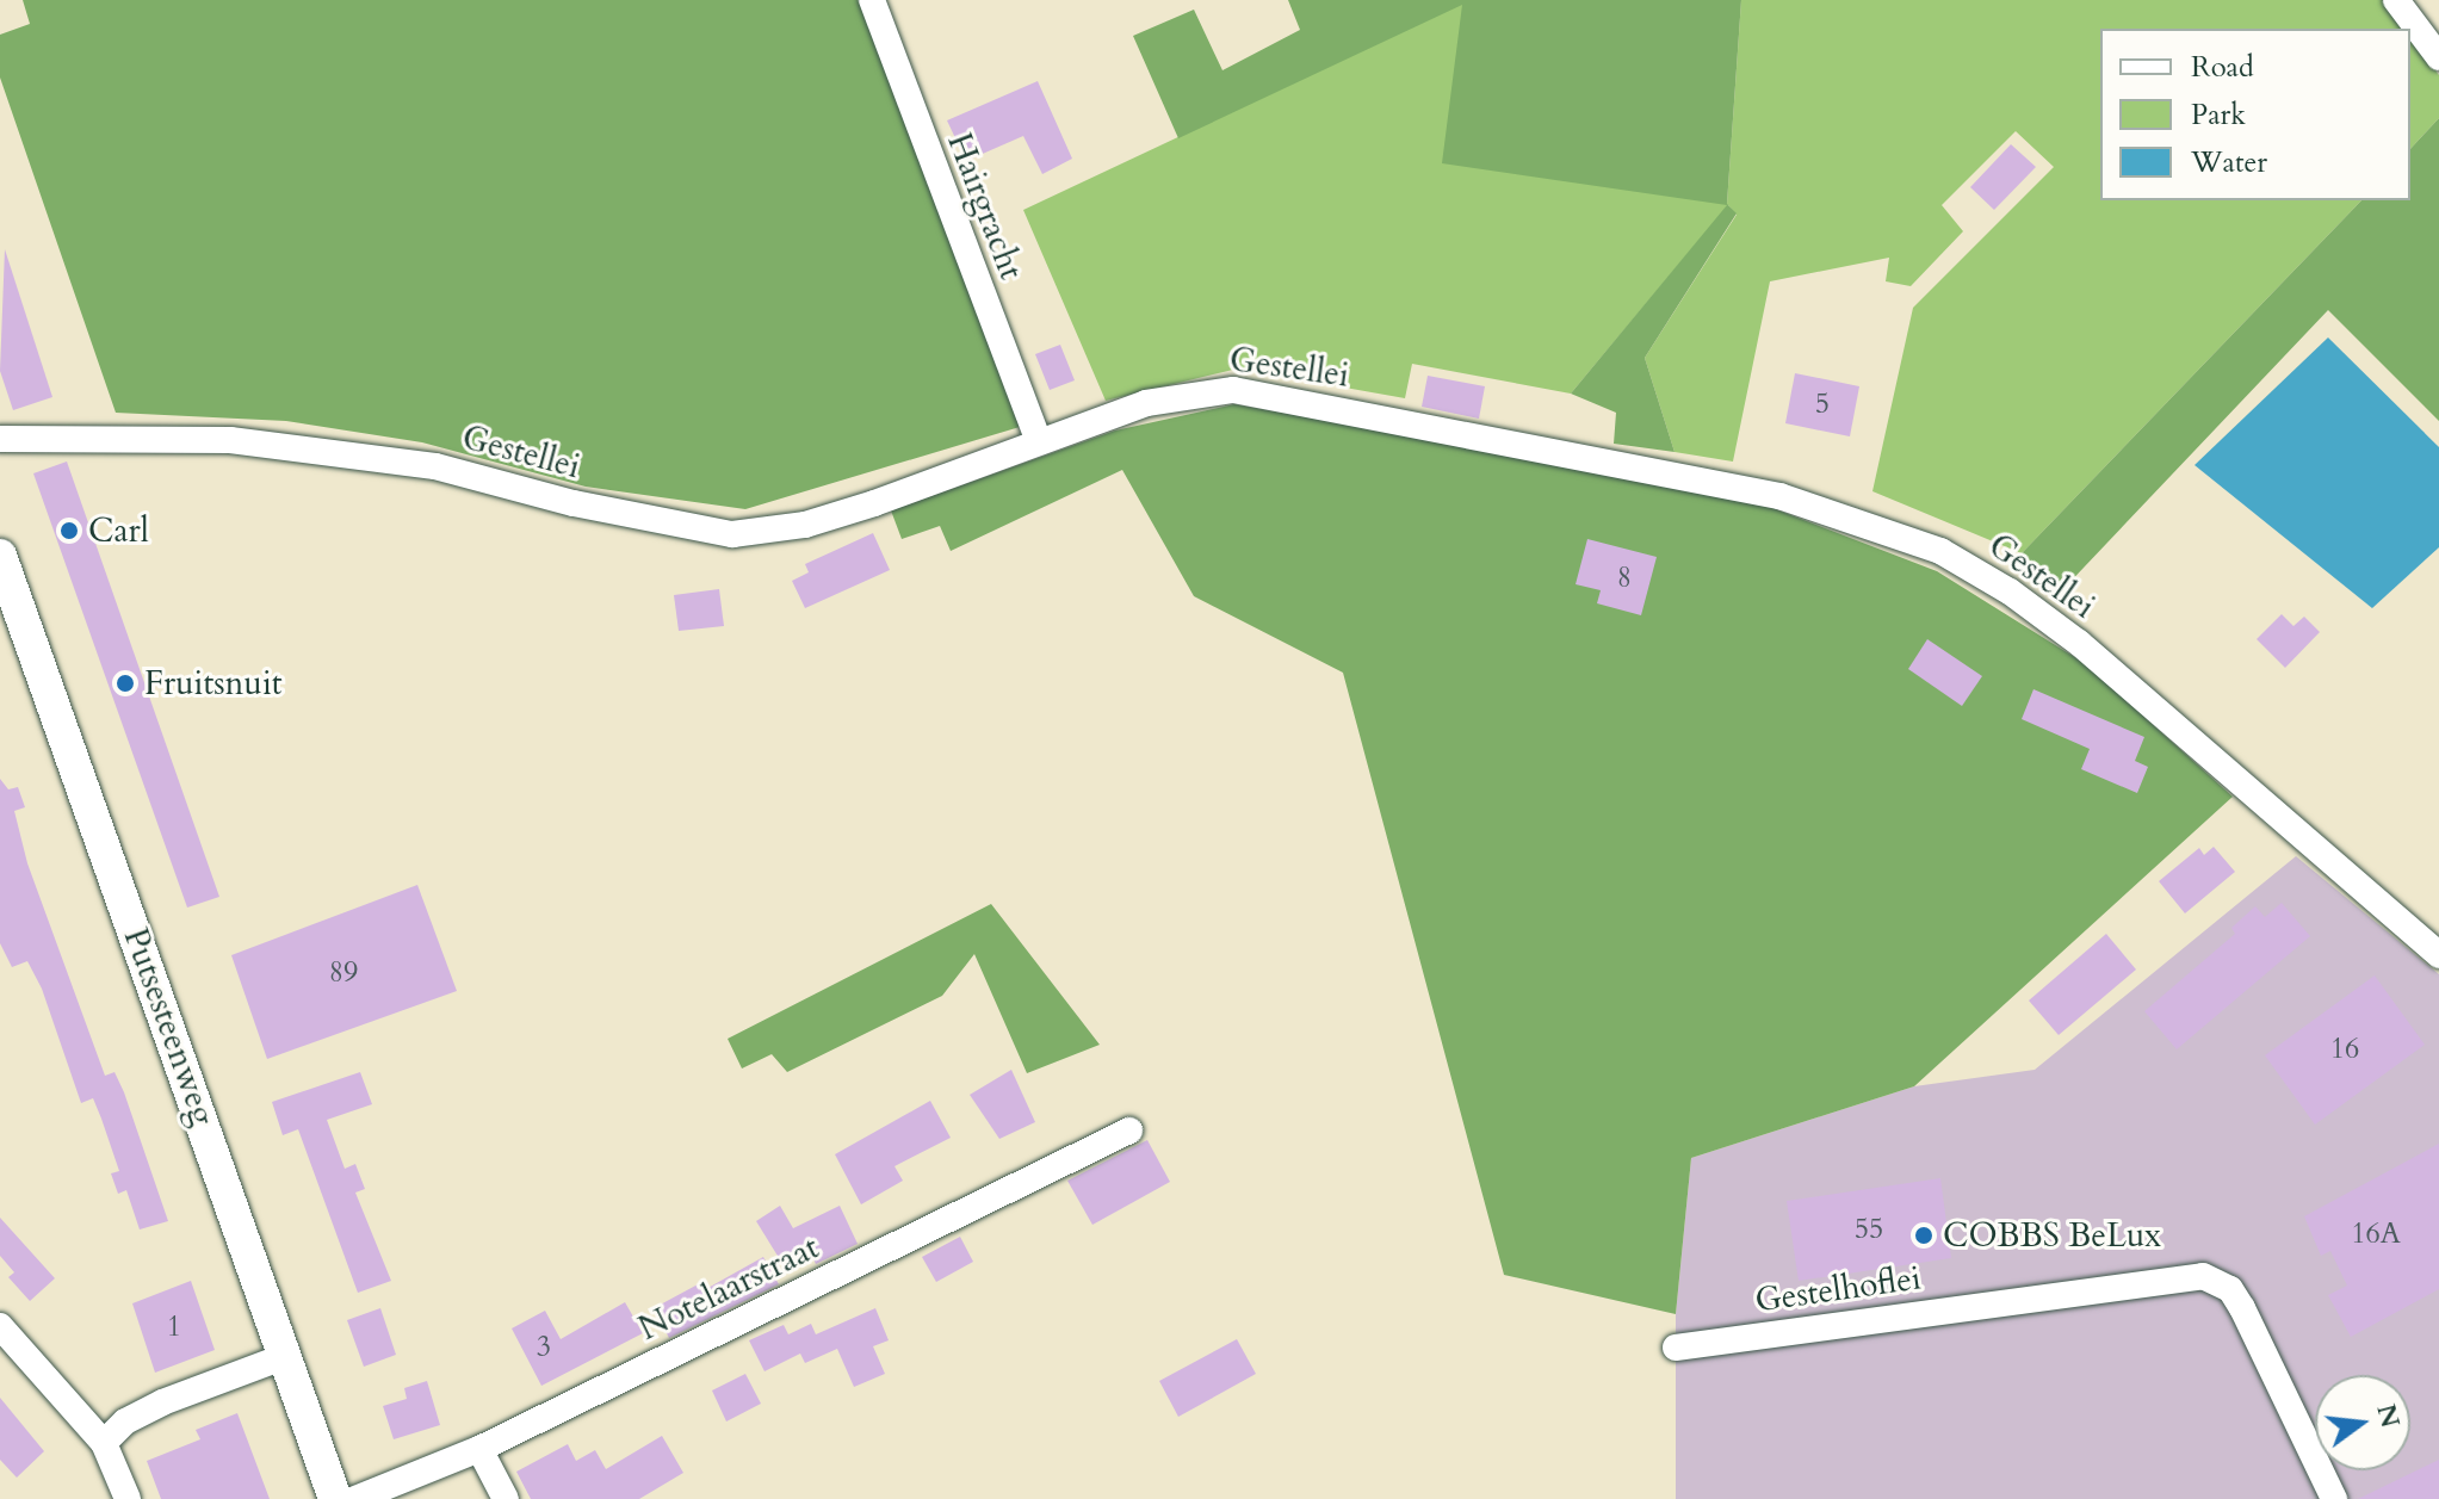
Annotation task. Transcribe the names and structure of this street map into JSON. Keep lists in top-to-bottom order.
{
  "streets": {
    "main road": ["Putsesteenweg"],
    "street": [
      "Hairgracht",
      "Gestellei",
      "Notelaarstraat",
      "Gestelhoflei"
    ]
  },
  "crossings": [
    ["Hairgracht", "Gestellei"]
  ],
  "places": ["Carl", "Fruitsnuit", "COBBS BeLux"],
  "house_numbers": [
    "5",
    "8",
    "89",
    "16",
    "55",
    "16A",
    "1",
    "3"
  ],
  "legend": ["Road", "Park", "Water"],
  "north": "right"
}
